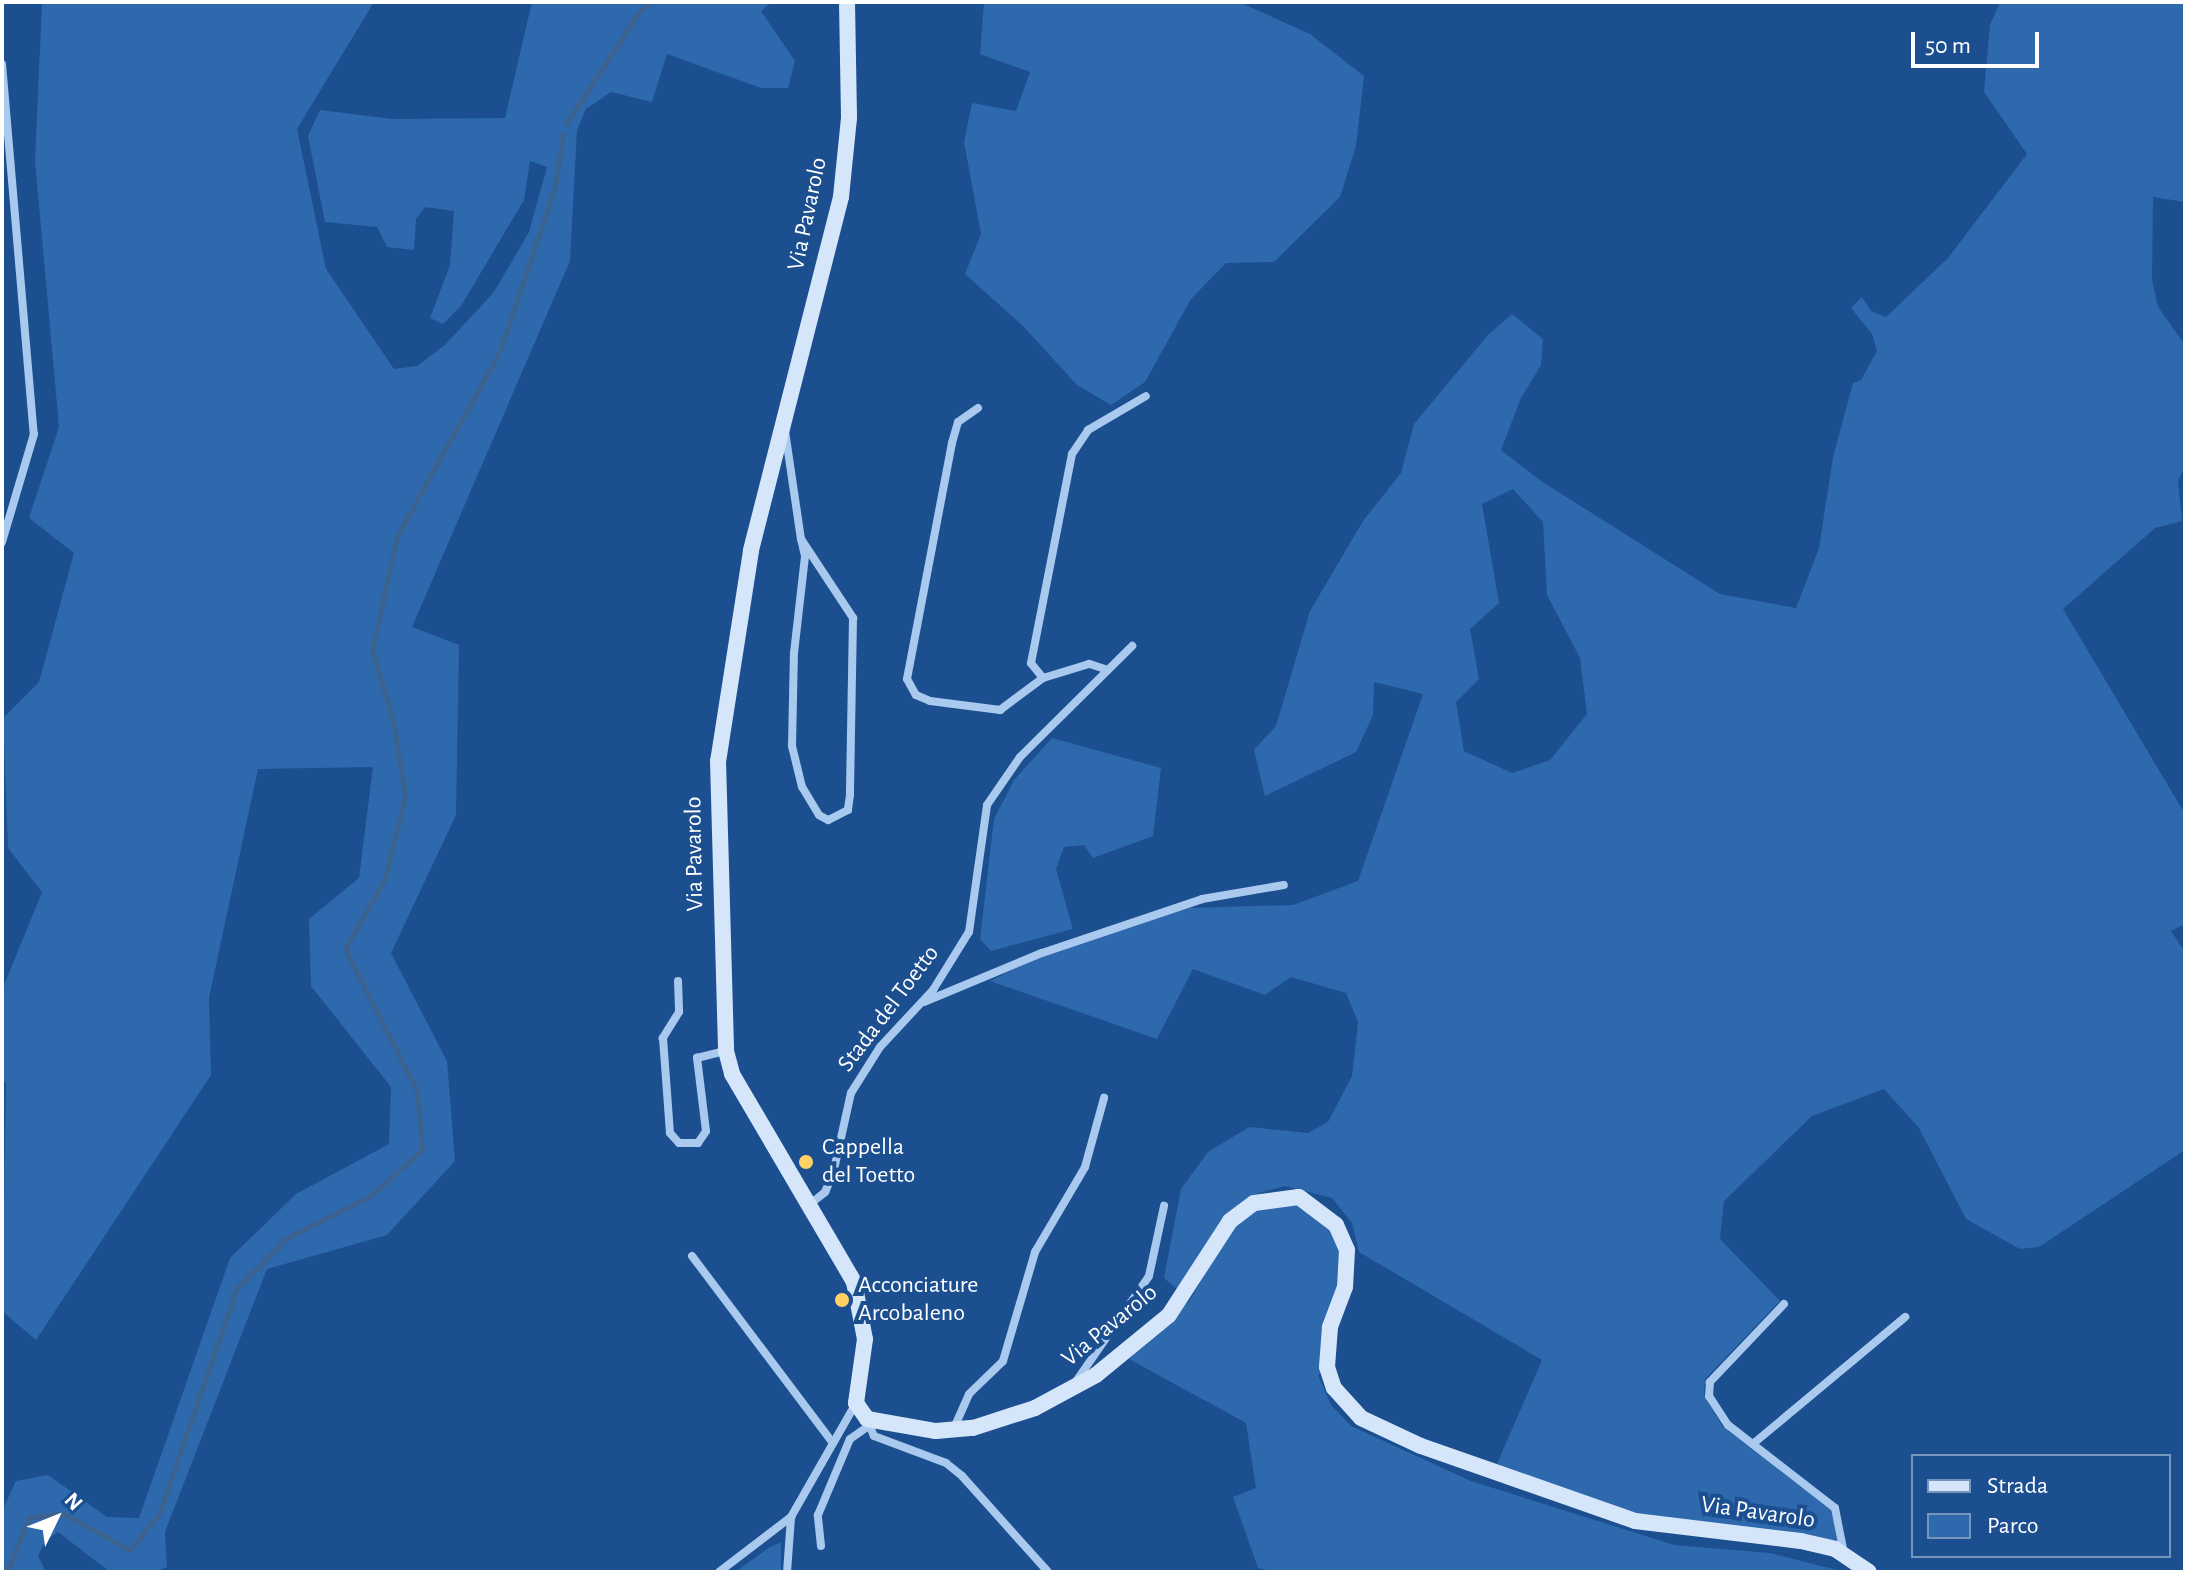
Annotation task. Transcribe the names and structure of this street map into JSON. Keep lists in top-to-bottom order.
{
  "streets": {
    "street": ["Via Pavarolo", "Stada del Toetto"]
  },
  "crossings": [
    ["Via Pavarolo", "Stada del Toetto"]
  ],
  "places": ["Cappella del Toetto", "Acconciature Arcobaleno"],
  "legend": ["Strada", "Parco"],
  "scale_bar": "50 m",
  "north": "top right"
}
